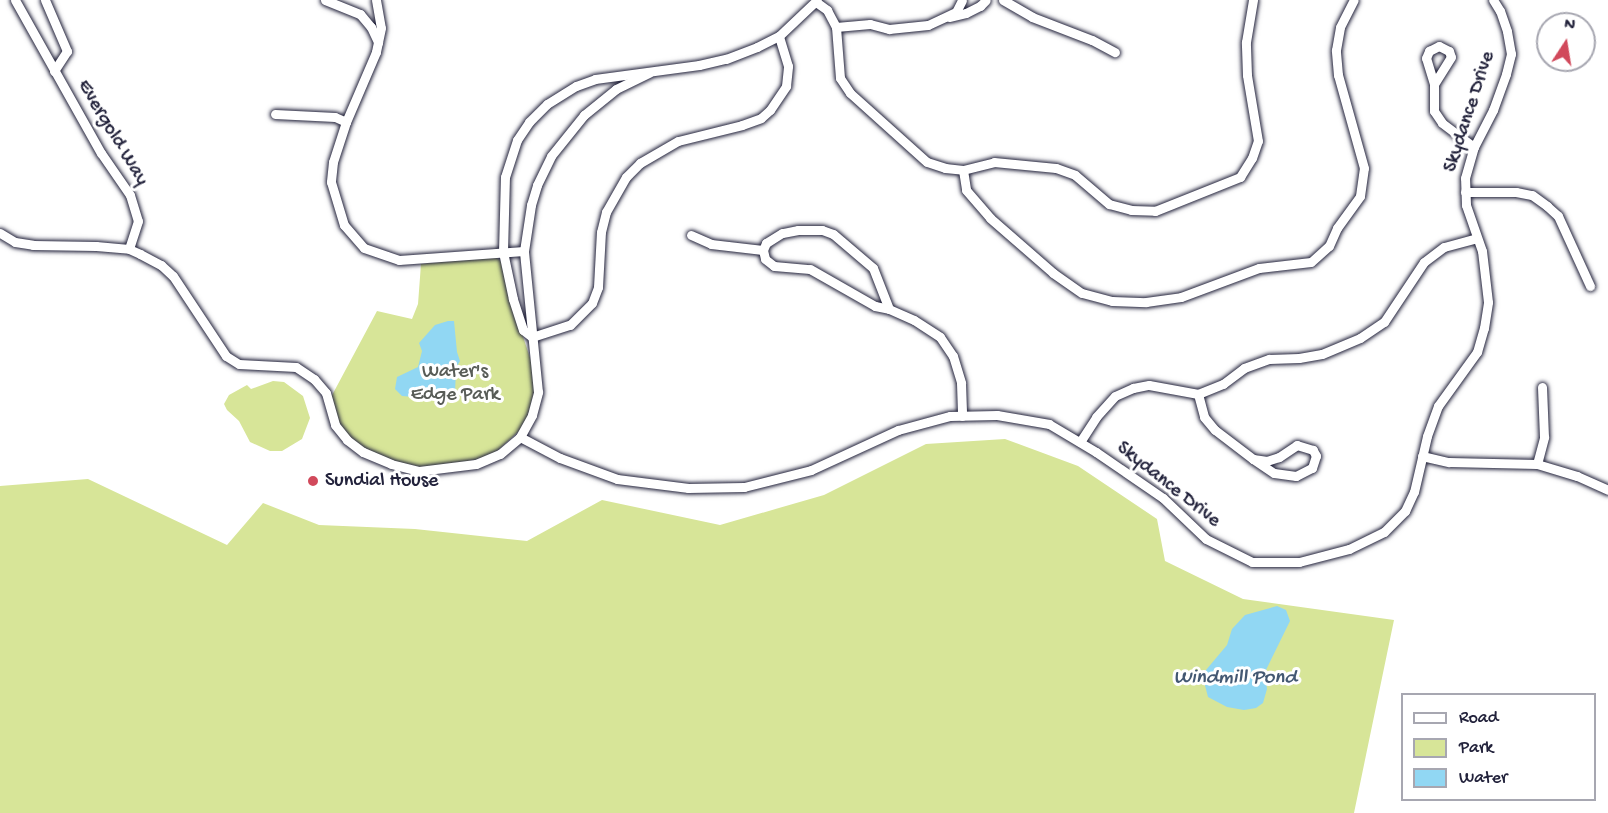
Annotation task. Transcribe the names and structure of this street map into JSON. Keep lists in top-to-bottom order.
{
  "streets": {
    "street": ["Skydance Drive", "Evergold Way"]
  },
  "water": ["Windmill Pond"],
  "parks": ["Water's Edge Park"],
  "places": ["Sundial House"],
  "legend": ["Road", "Park", "Water"],
  "north": "top"
}
